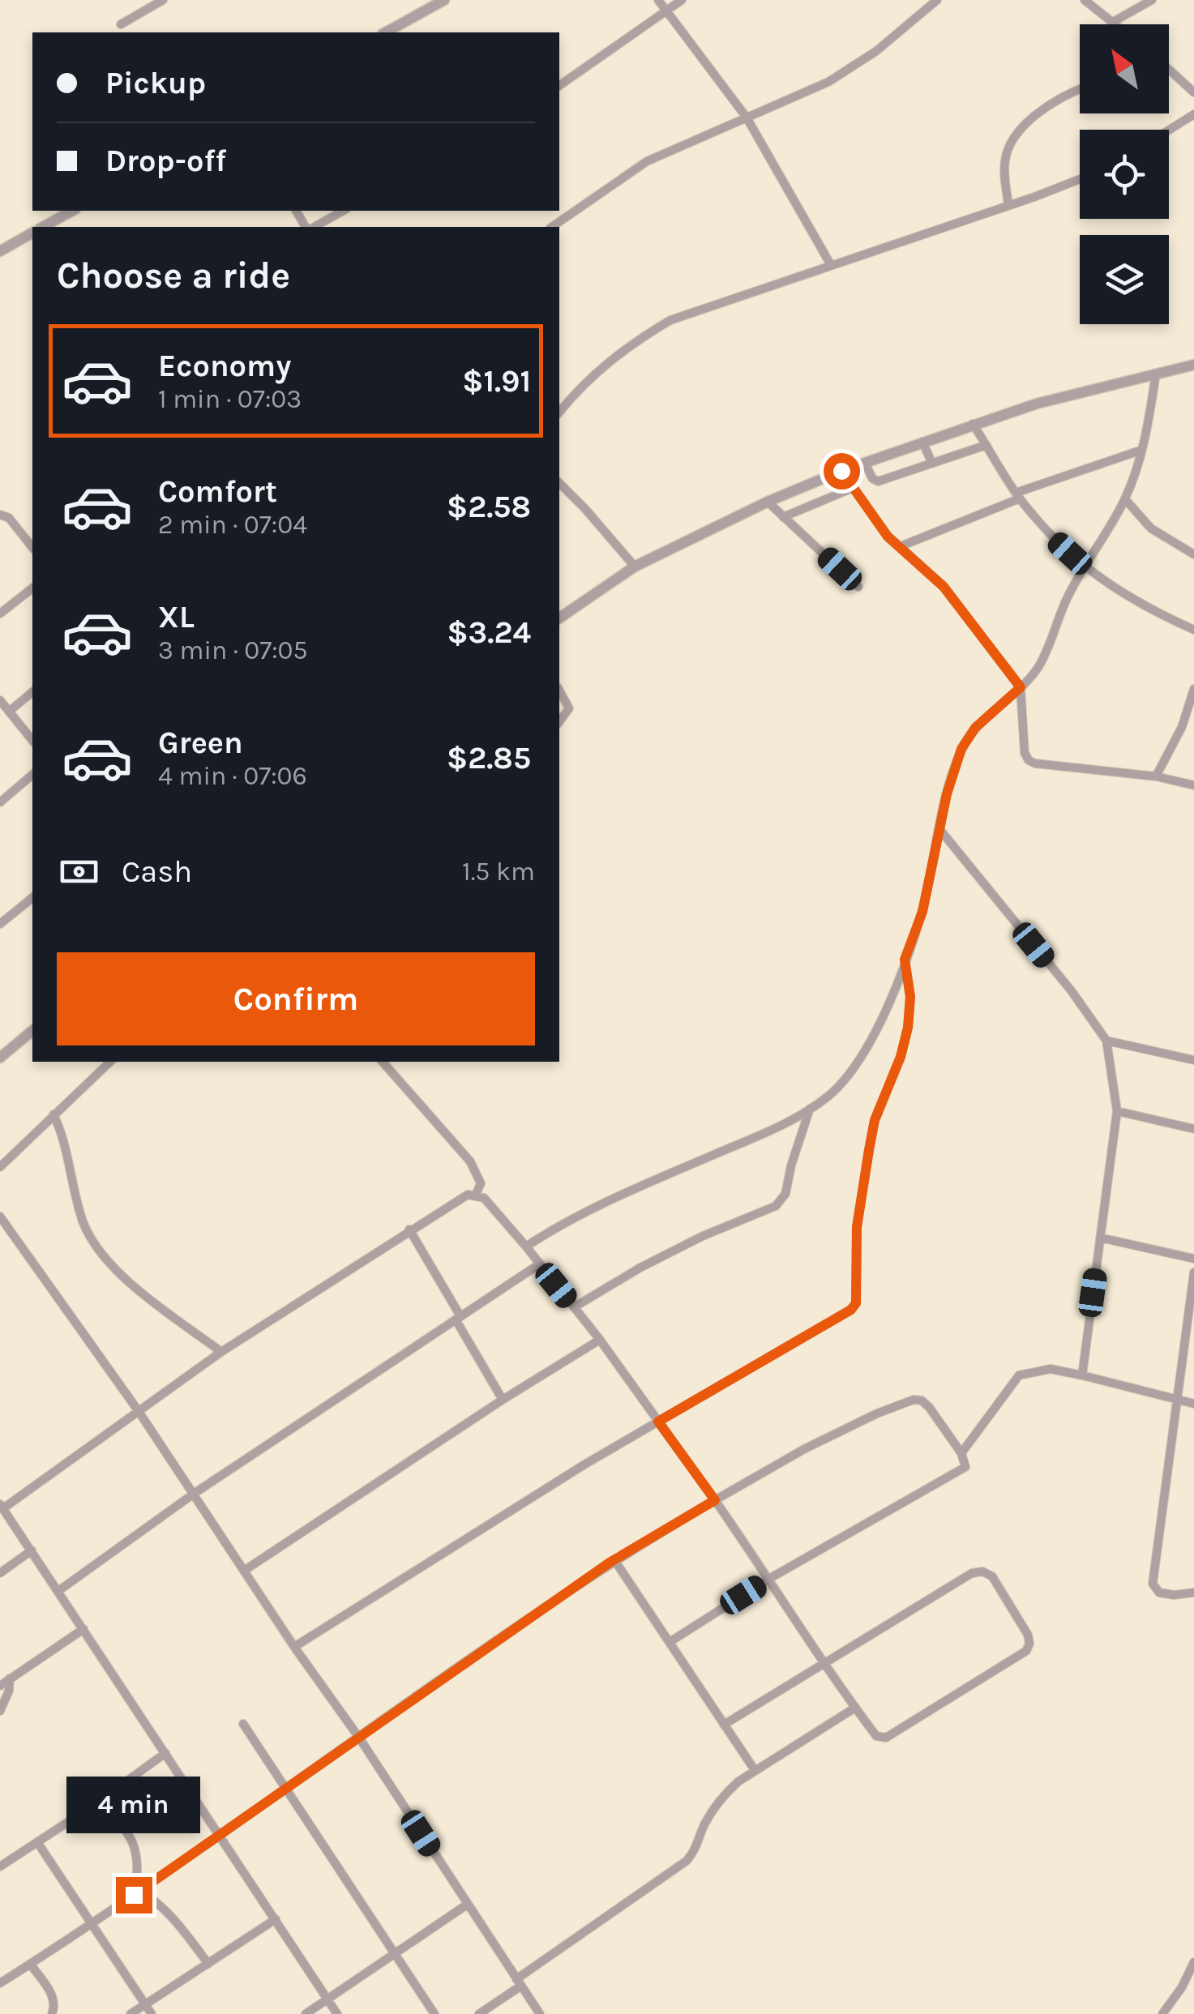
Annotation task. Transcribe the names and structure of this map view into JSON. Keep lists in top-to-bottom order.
{
  "north": "top left",
  "page": {
    "banner": ["Pickup", "Drop-off"],
    "heading": "Choose a ride",
    "list": [
      {
        "name": "Economy",
        "note": "1 min · 07:03",
        "value": "$1.91"
      },
      {
        "name": "Comfort",
        "note": "2 min · 07:04",
        "value": "$2.58"
      },
      {
        "name": "XL",
        "note": "3 min · 07:05",
        "value": "$3.24"
      },
      {
        "name": "Green",
        "note": "4 min · 07:06",
        "value": "$2.85"
      }
    ],
    "pay": ["Cash", "1.5 km"],
    "buttons": "Confirm",
    "bubble": "4 min"
  }
}
